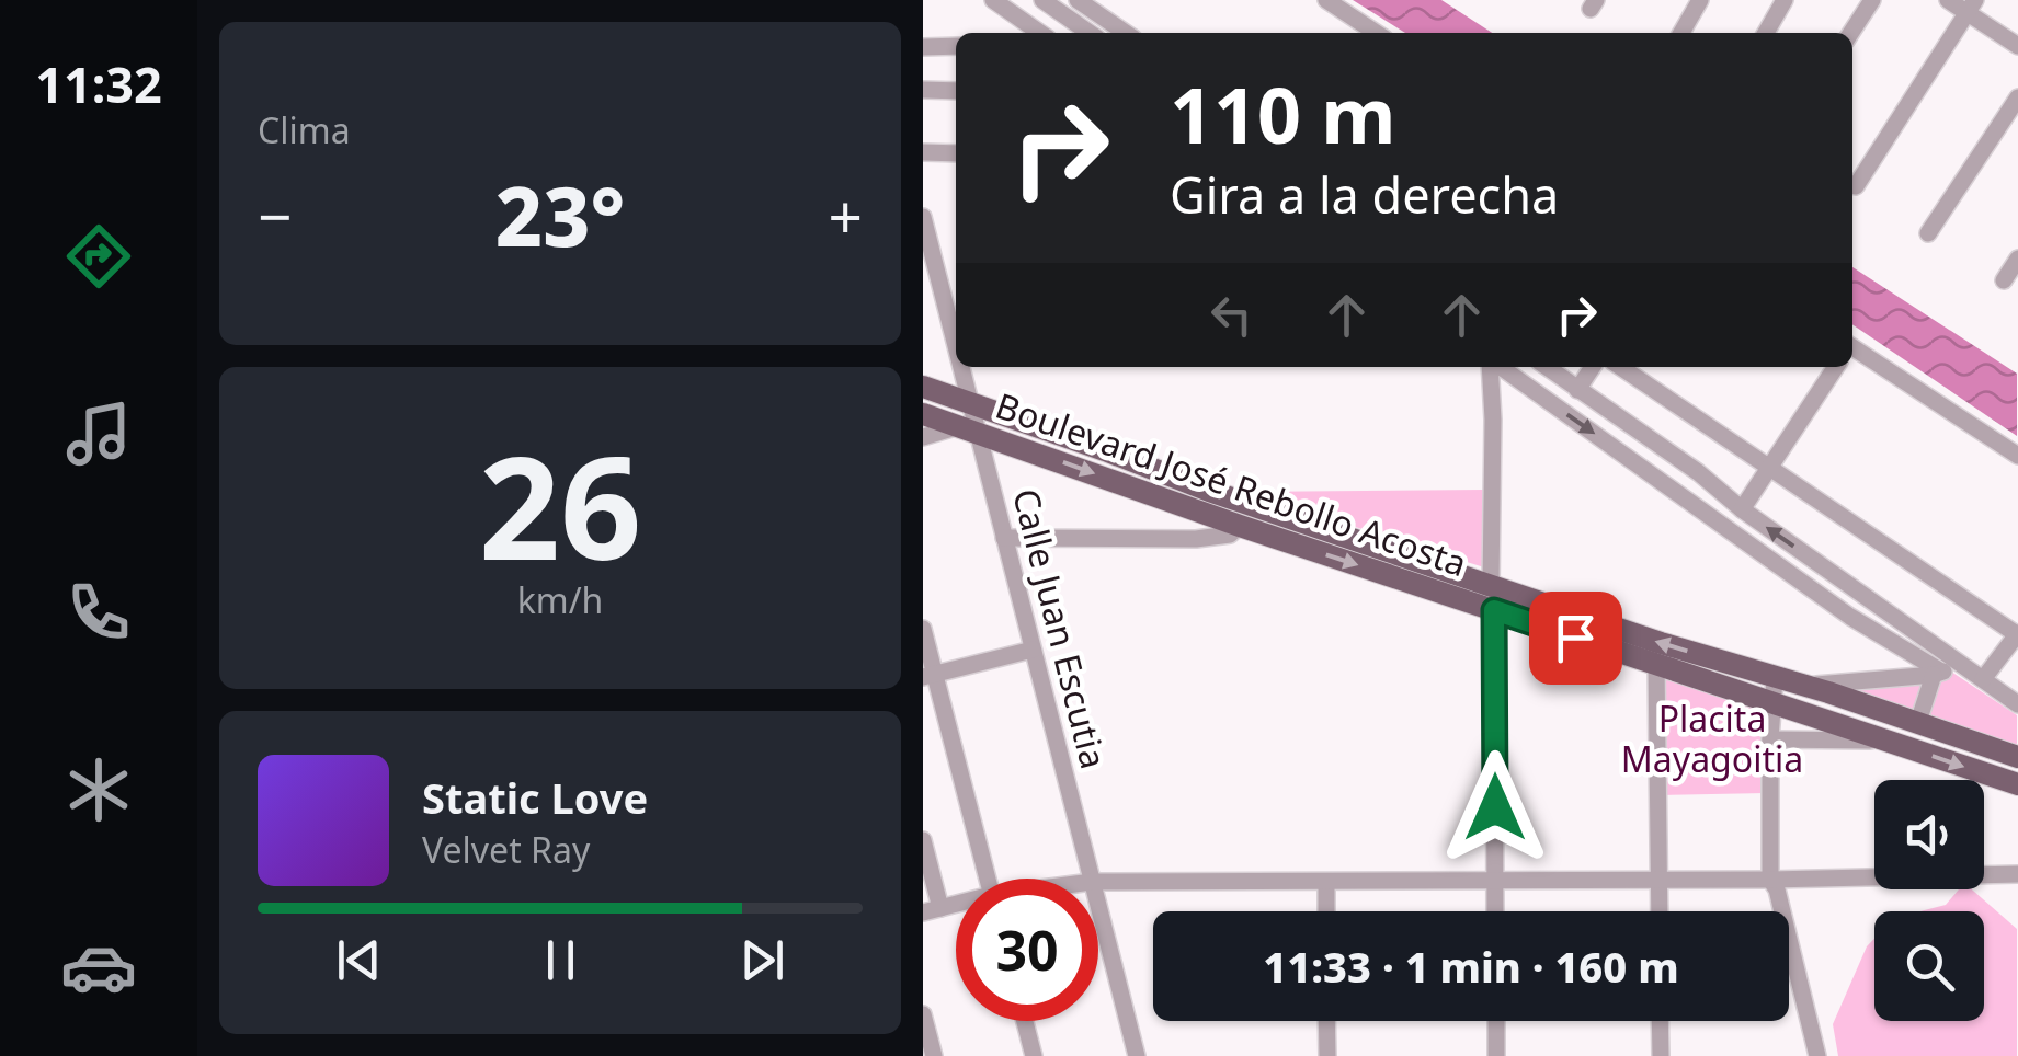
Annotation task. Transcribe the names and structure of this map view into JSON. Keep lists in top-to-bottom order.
{
  "streets": {
    "main road": ["Boulevard José Rebollo Acosta"],
    "street": ["Calle Juan Escutia"]
  },
  "crossings": [
    ["Boulevard José Rebollo Acosta", "Calle Juan Escutia"]
  ],
  "parks": ["Placita Mayagoitia"],
  "page": {
    "tabs": "11:32",
    "tile": [
      "Clima",
      ["26", "km/h"]
    ],
    "turn": ["110 m", "Gira a la derecha"],
    "heat": ["−", "23°", "+"],
    "song": ["Static Love", "Velvet Ray"],
    "limit": "30",
    "trip": "11:33 · 1 min · 160 m"
  }
}
